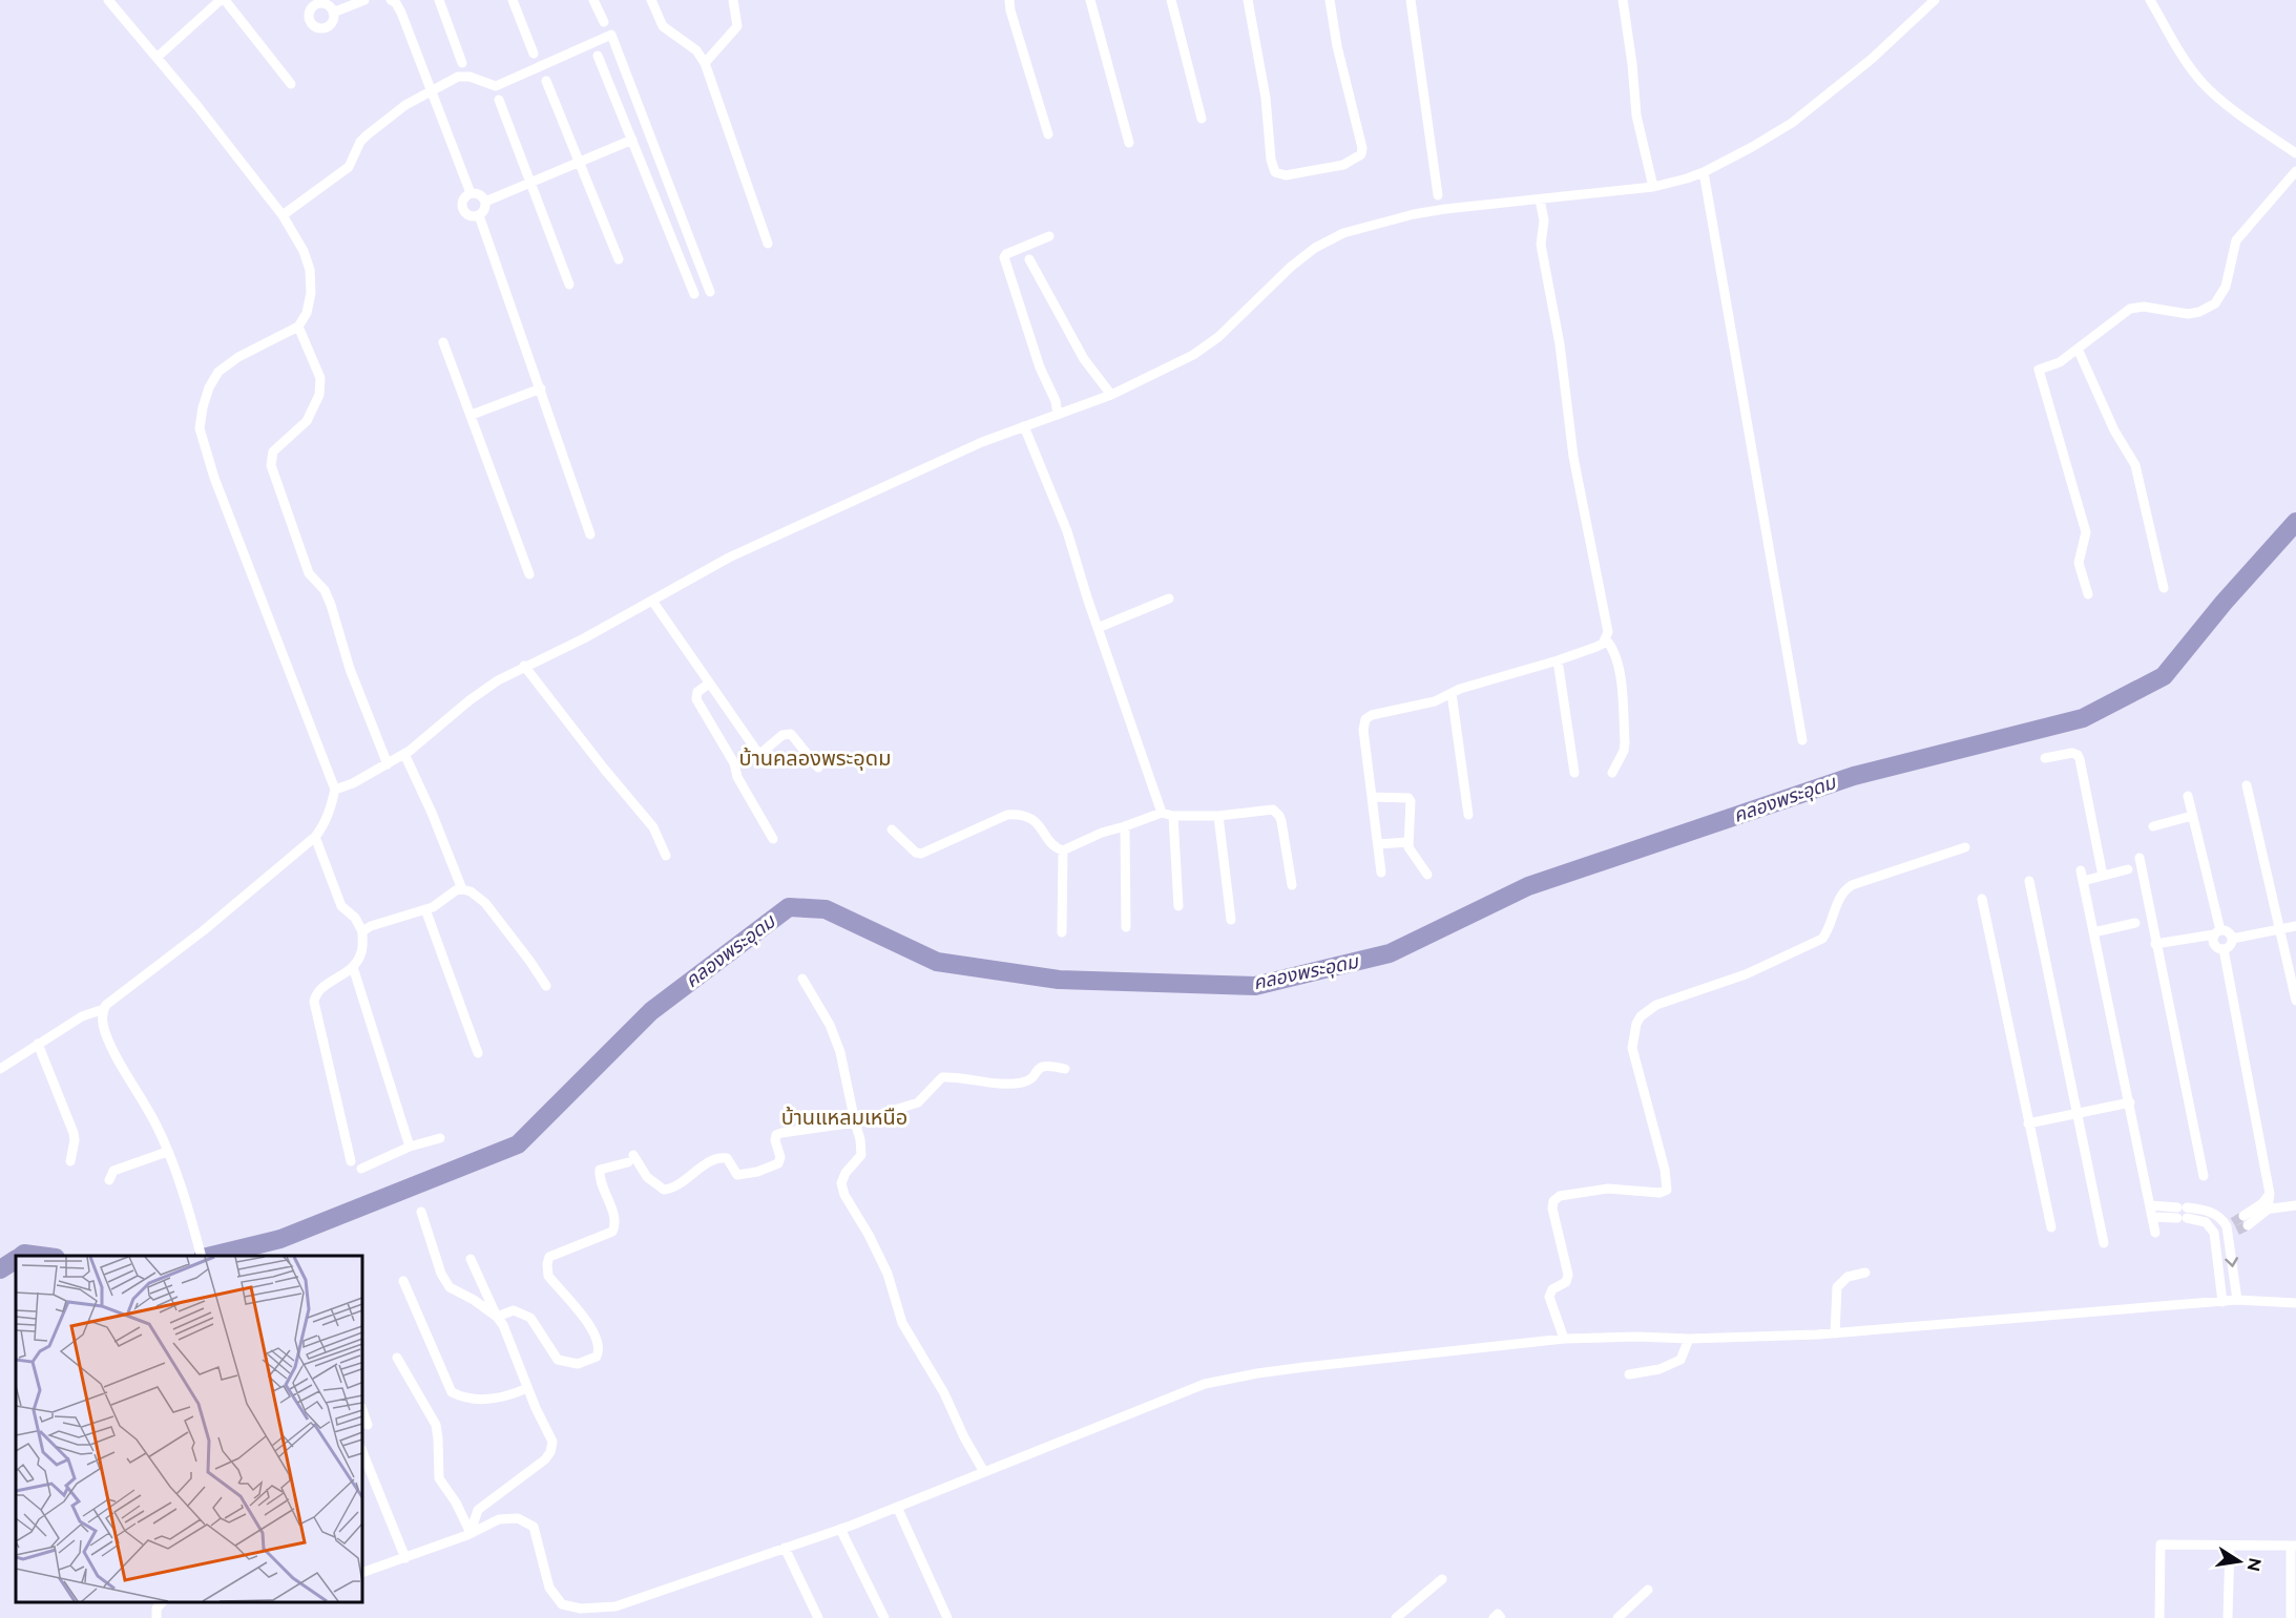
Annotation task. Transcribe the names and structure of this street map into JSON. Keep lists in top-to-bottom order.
{
  "districts": ["บ้านคลองพระอุดม", "บ้านแหลมเหนือ"],
  "water": ["คลองพระอุดม"],
  "north": "right"
}
